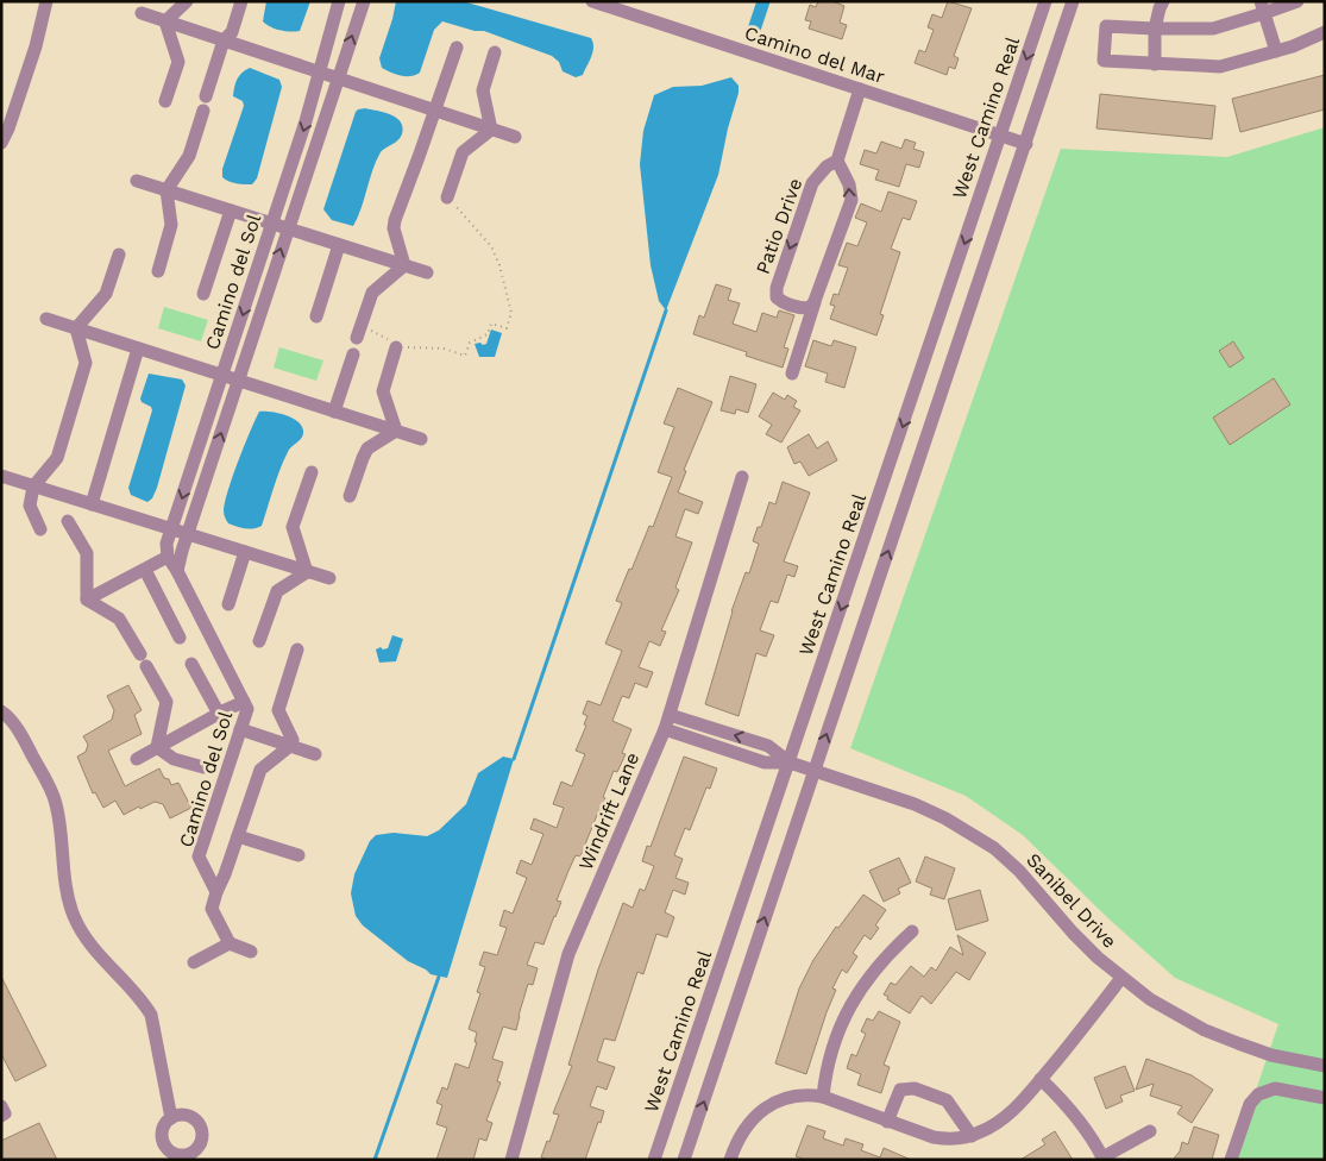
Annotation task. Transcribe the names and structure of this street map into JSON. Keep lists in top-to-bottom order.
{
  "streets": {
    "street": [
      "Camino del Mar",
      "West Camino Real",
      "Patio Drive",
      "Camino del Sol",
      "Windrift Lane",
      "Sanibel Drive"
    ]
  },
  "crossings": [
    ["Camino del Mar", "West Camino Real"],
    ["West Camino Real", "Sanibel Drive"],
    ["Windrift Lane", "Sanibel Drive"]
  ]
}
